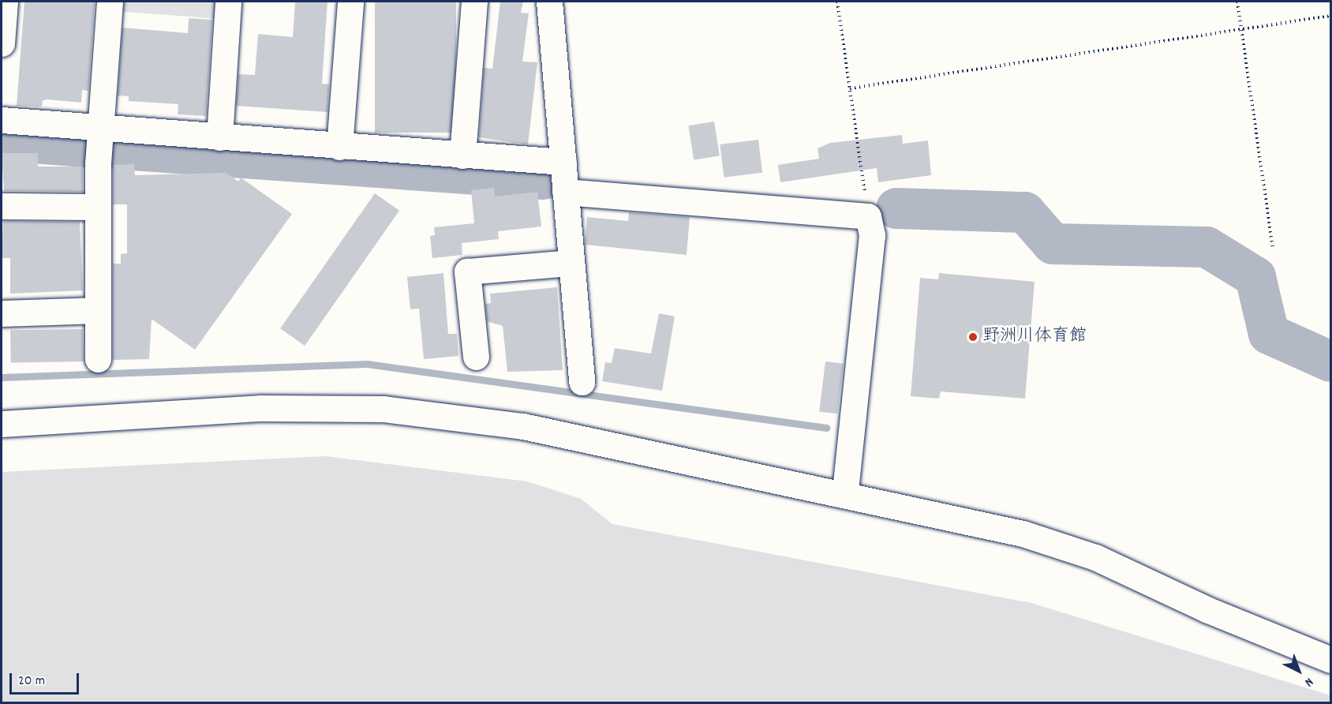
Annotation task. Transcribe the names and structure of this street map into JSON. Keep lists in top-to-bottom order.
{
  "places": ["野洲川体育館"],
  "scale_bar": "20 m",
  "north": "bottom right"
}
